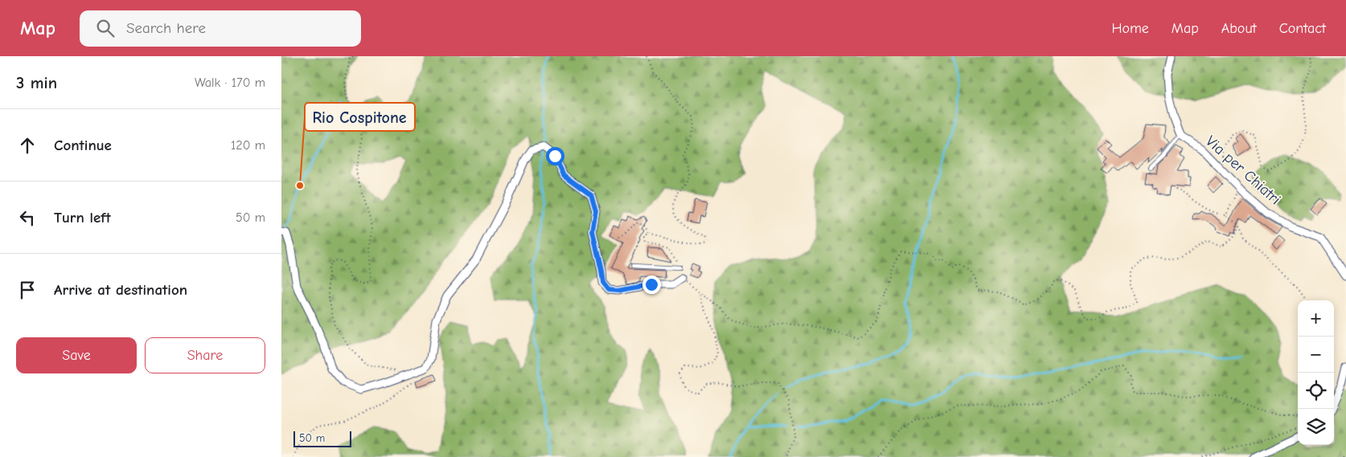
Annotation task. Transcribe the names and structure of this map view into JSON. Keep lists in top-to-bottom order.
{
  "streets": {
    "street": ["Via per Chiatri"]
  },
  "places": ["Rio Cospitone"],
  "scale_bar": "50 m",
  "page": {
    "header": "Map",
    "search": "Search here",
    "nav": [
      "Home",
      "Map",
      "About",
      "Contact"
    ],
    "heading": ["3 min", "Walk · 170 m"],
    "list": [
      ["Continue", "120 m"],
      ["Turn left", "50 m"],
      "Arrive at destination"
    ],
    "map_buttons": ["+", "−"],
    "buttons": ["Save", "Share"],
    "scale": "50 m"
  }
}
